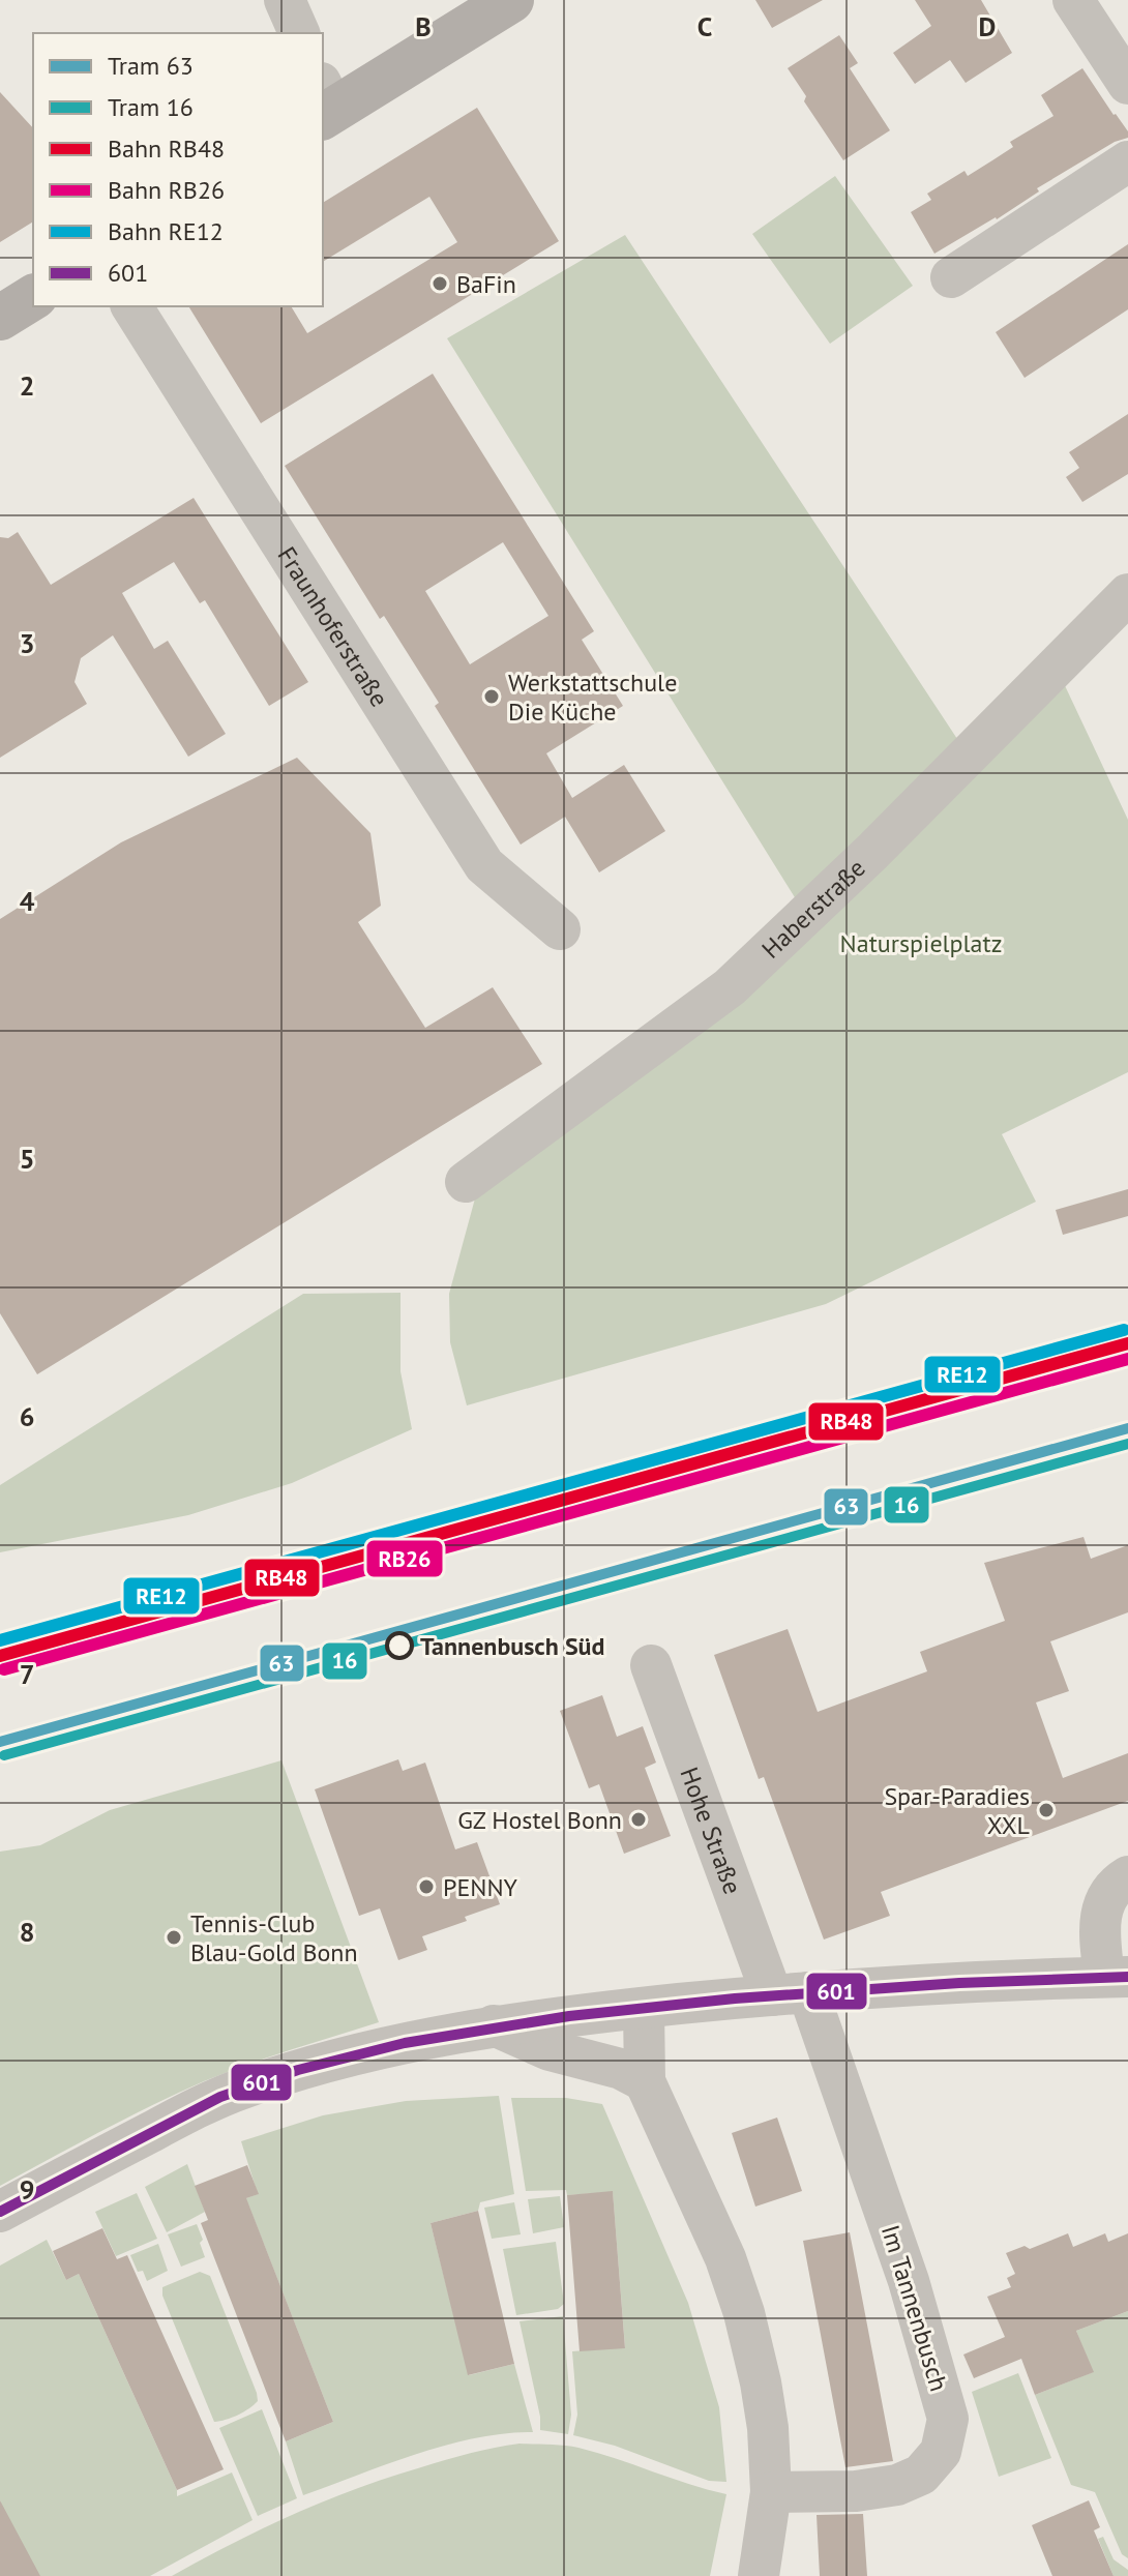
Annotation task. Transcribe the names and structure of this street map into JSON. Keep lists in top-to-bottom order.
{
  "streets": {
    "street": [
      "Fraunhoferstraße",
      "Haberstraße",
      "Hohe Straße",
      "Im Tannenbusch"
    ]
  },
  "crossings": [
    ["Hohe Straße", "Im Tannenbusch"]
  ],
  "parks": ["Naturspielplatz"],
  "places": [
    "BaFin",
    "Werkstattschule Die Küche",
    "Tannenbusch Süd",
    "Spar-Paradies XXL",
    "GZ Hostel Bonn",
    "PENNY",
    "Tennis-Club Blau-Gold Bonn"
  ],
  "lines": [
    "rail line RE12",
    "rail line RB48",
    "rail line RB26",
    "tram line 63",
    "tram line 16",
    "transit line 601"
  ],
  "legend": [
    "Tram 63",
    "Tram 16",
    "Bahn RB48",
    "Bahn RB26",
    "Bahn RE12",
    "601"
  ],
  "grid": {
    "columns": ["B", "C", "D"],
    "rows": [
      "2",
      "3",
      "4",
      "5",
      "6",
      "7",
      "8",
      "9"
    ]
  }
}
